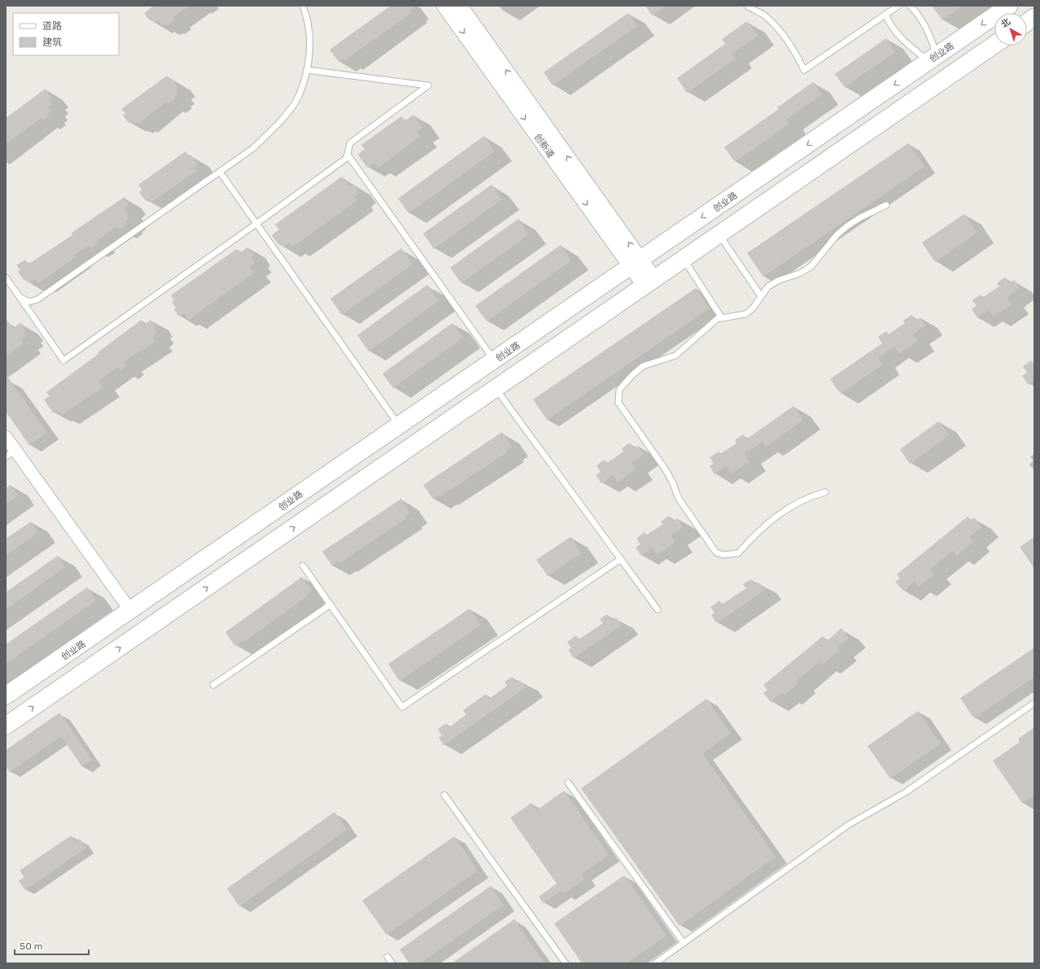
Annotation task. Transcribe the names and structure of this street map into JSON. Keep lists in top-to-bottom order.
{
  "streets": {
    "main road": ["创业路"],
    "street": ["创新道"]
  },
  "crossings": [
    ["创业路", "创新道"]
  ],
  "legend": ["道路", "建筑"],
  "scale_bar": "50 m",
  "north": "top left"
}
